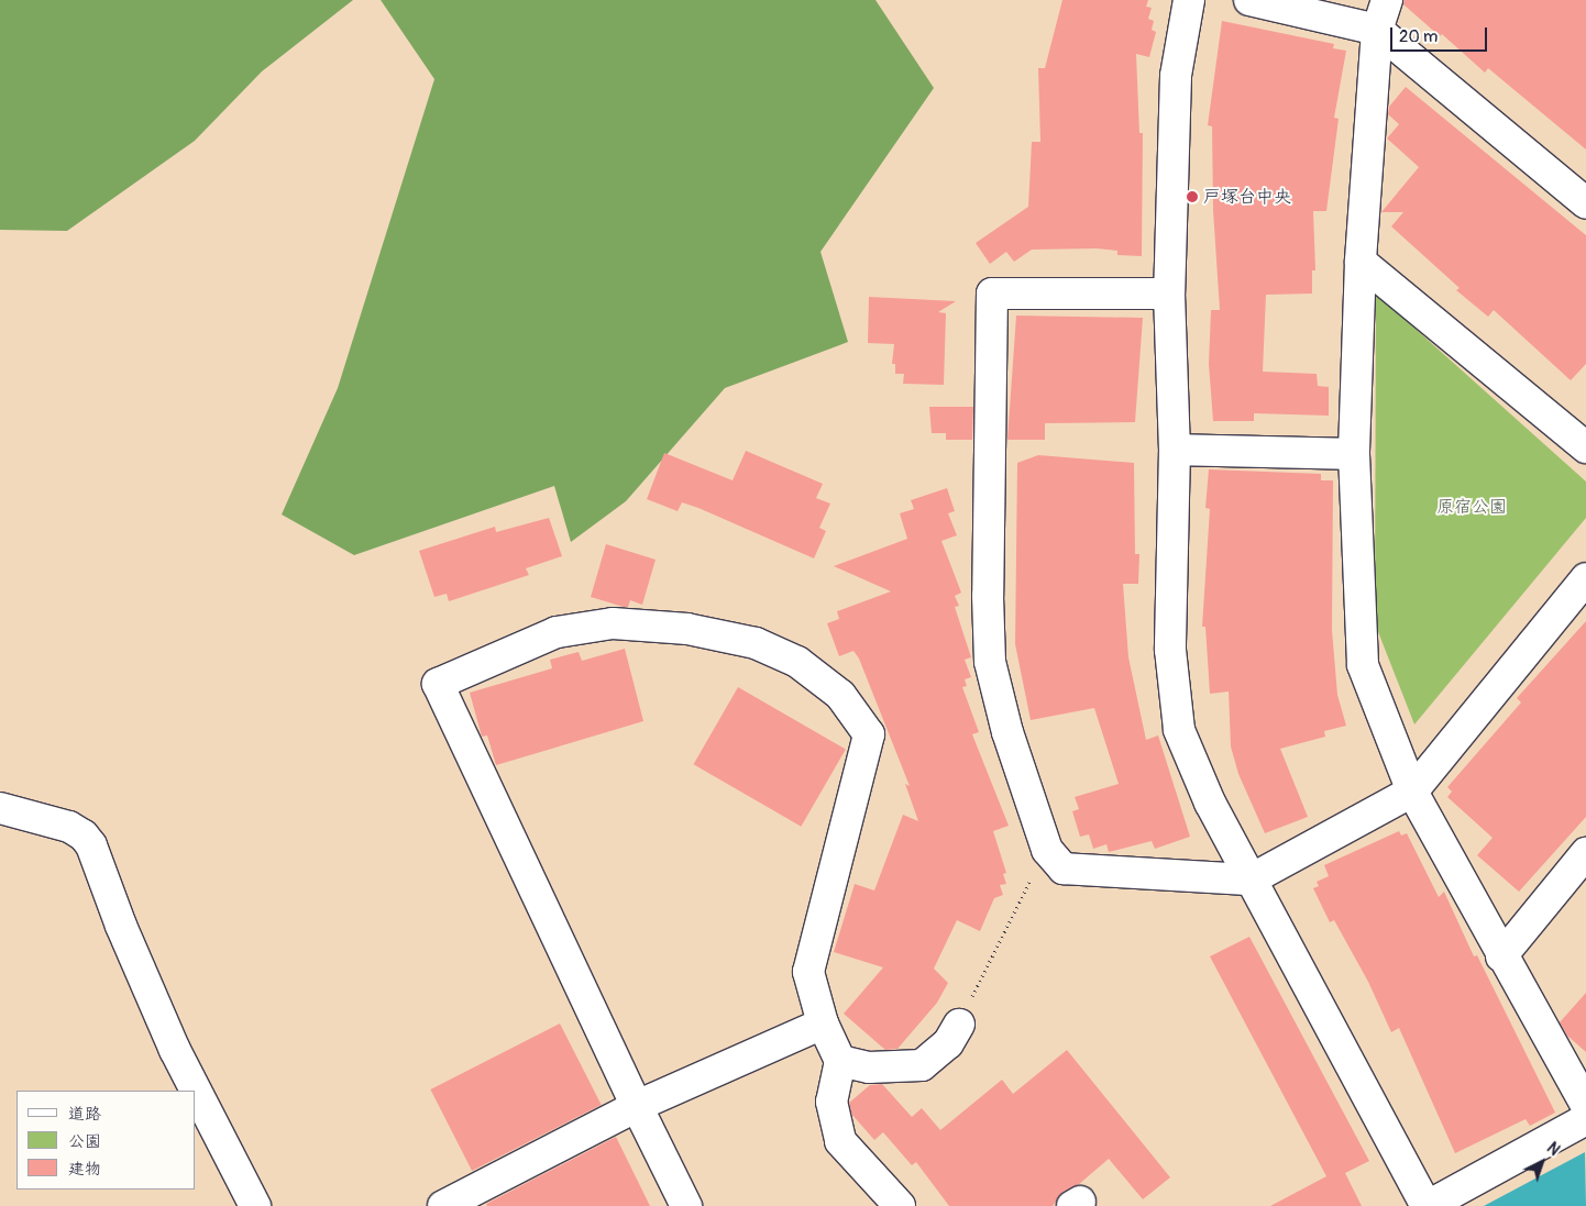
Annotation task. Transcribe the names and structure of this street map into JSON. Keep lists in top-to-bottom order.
{
  "parks": ["原宿公園"],
  "places": ["戸塚台中央"],
  "legend": ["道路", "公園", "建物"],
  "scale_bar": "20 m",
  "north": "top right"
}
